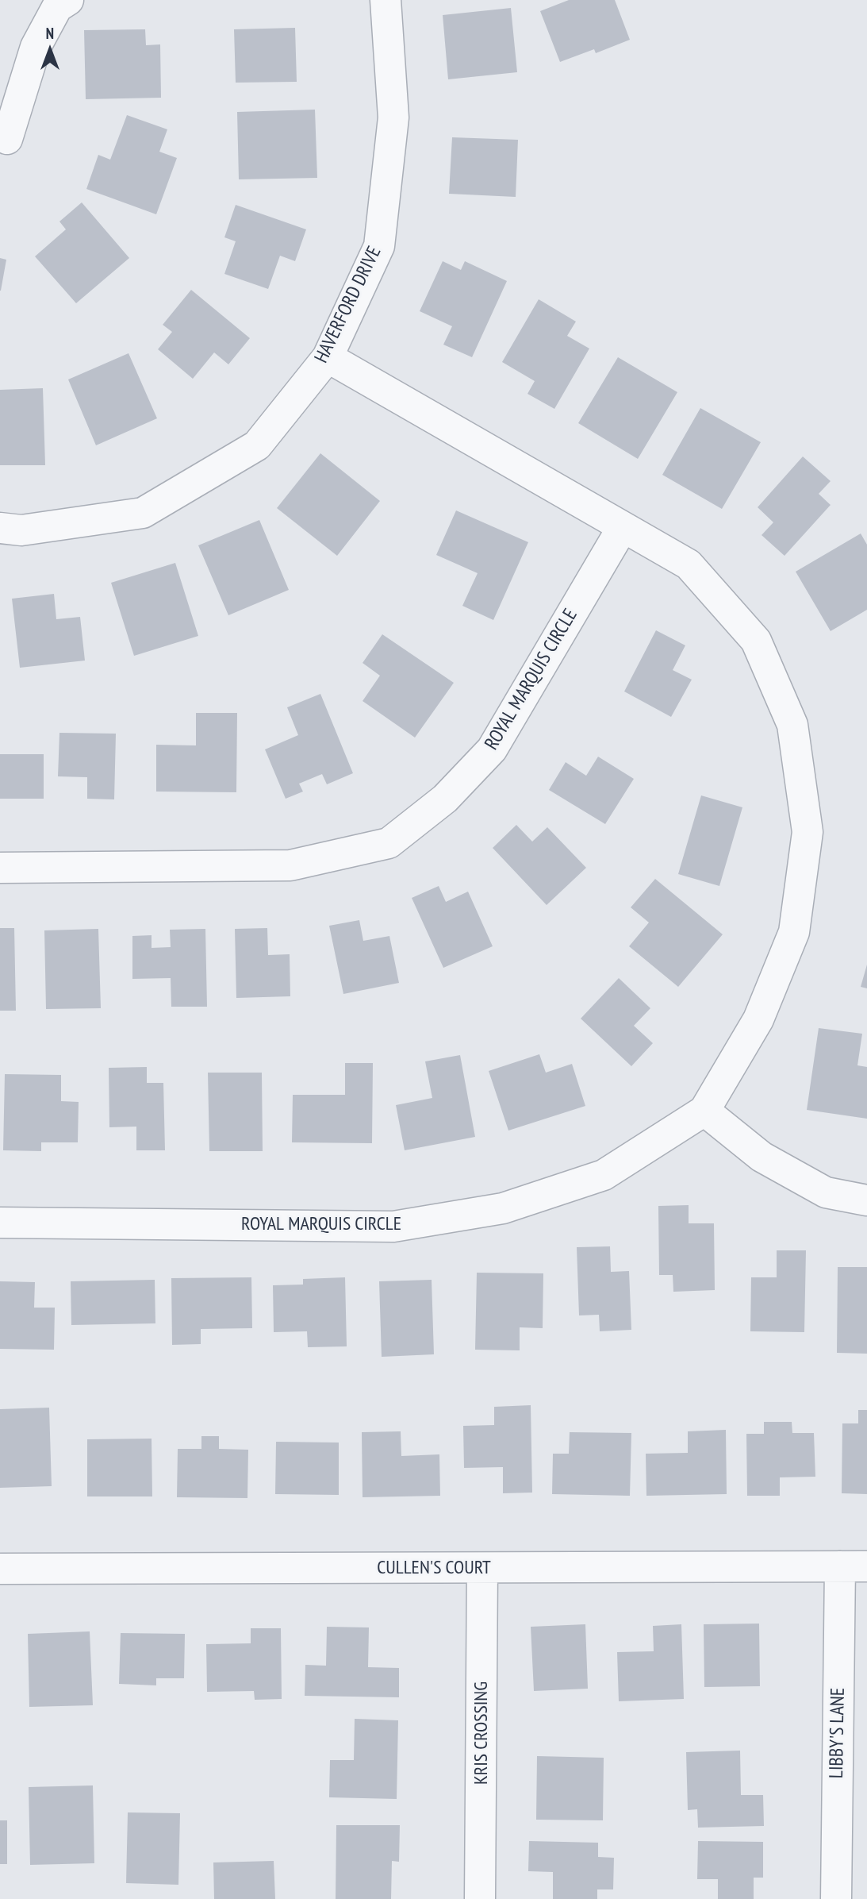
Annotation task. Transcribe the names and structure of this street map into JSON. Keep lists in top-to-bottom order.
{
  "streets": {
    "street": [
      "HAVERFORD DRIVE",
      "ROYAL MARQUIS CIRCLE",
      "CULLEN'S COURT",
      "KRIS CROSSING",
      "LIBBY'S LANE"
    ]
  },
  "crossings": [
    ["HAVERFORD DRIVE", "ROYAL MARQUIS CIRCLE"],
    ["CULLEN'S COURT", "KRIS CROSSING"],
    ["CULLEN'S COURT", "LIBBY'S LANE"]
  ],
  "north": "top"
}
